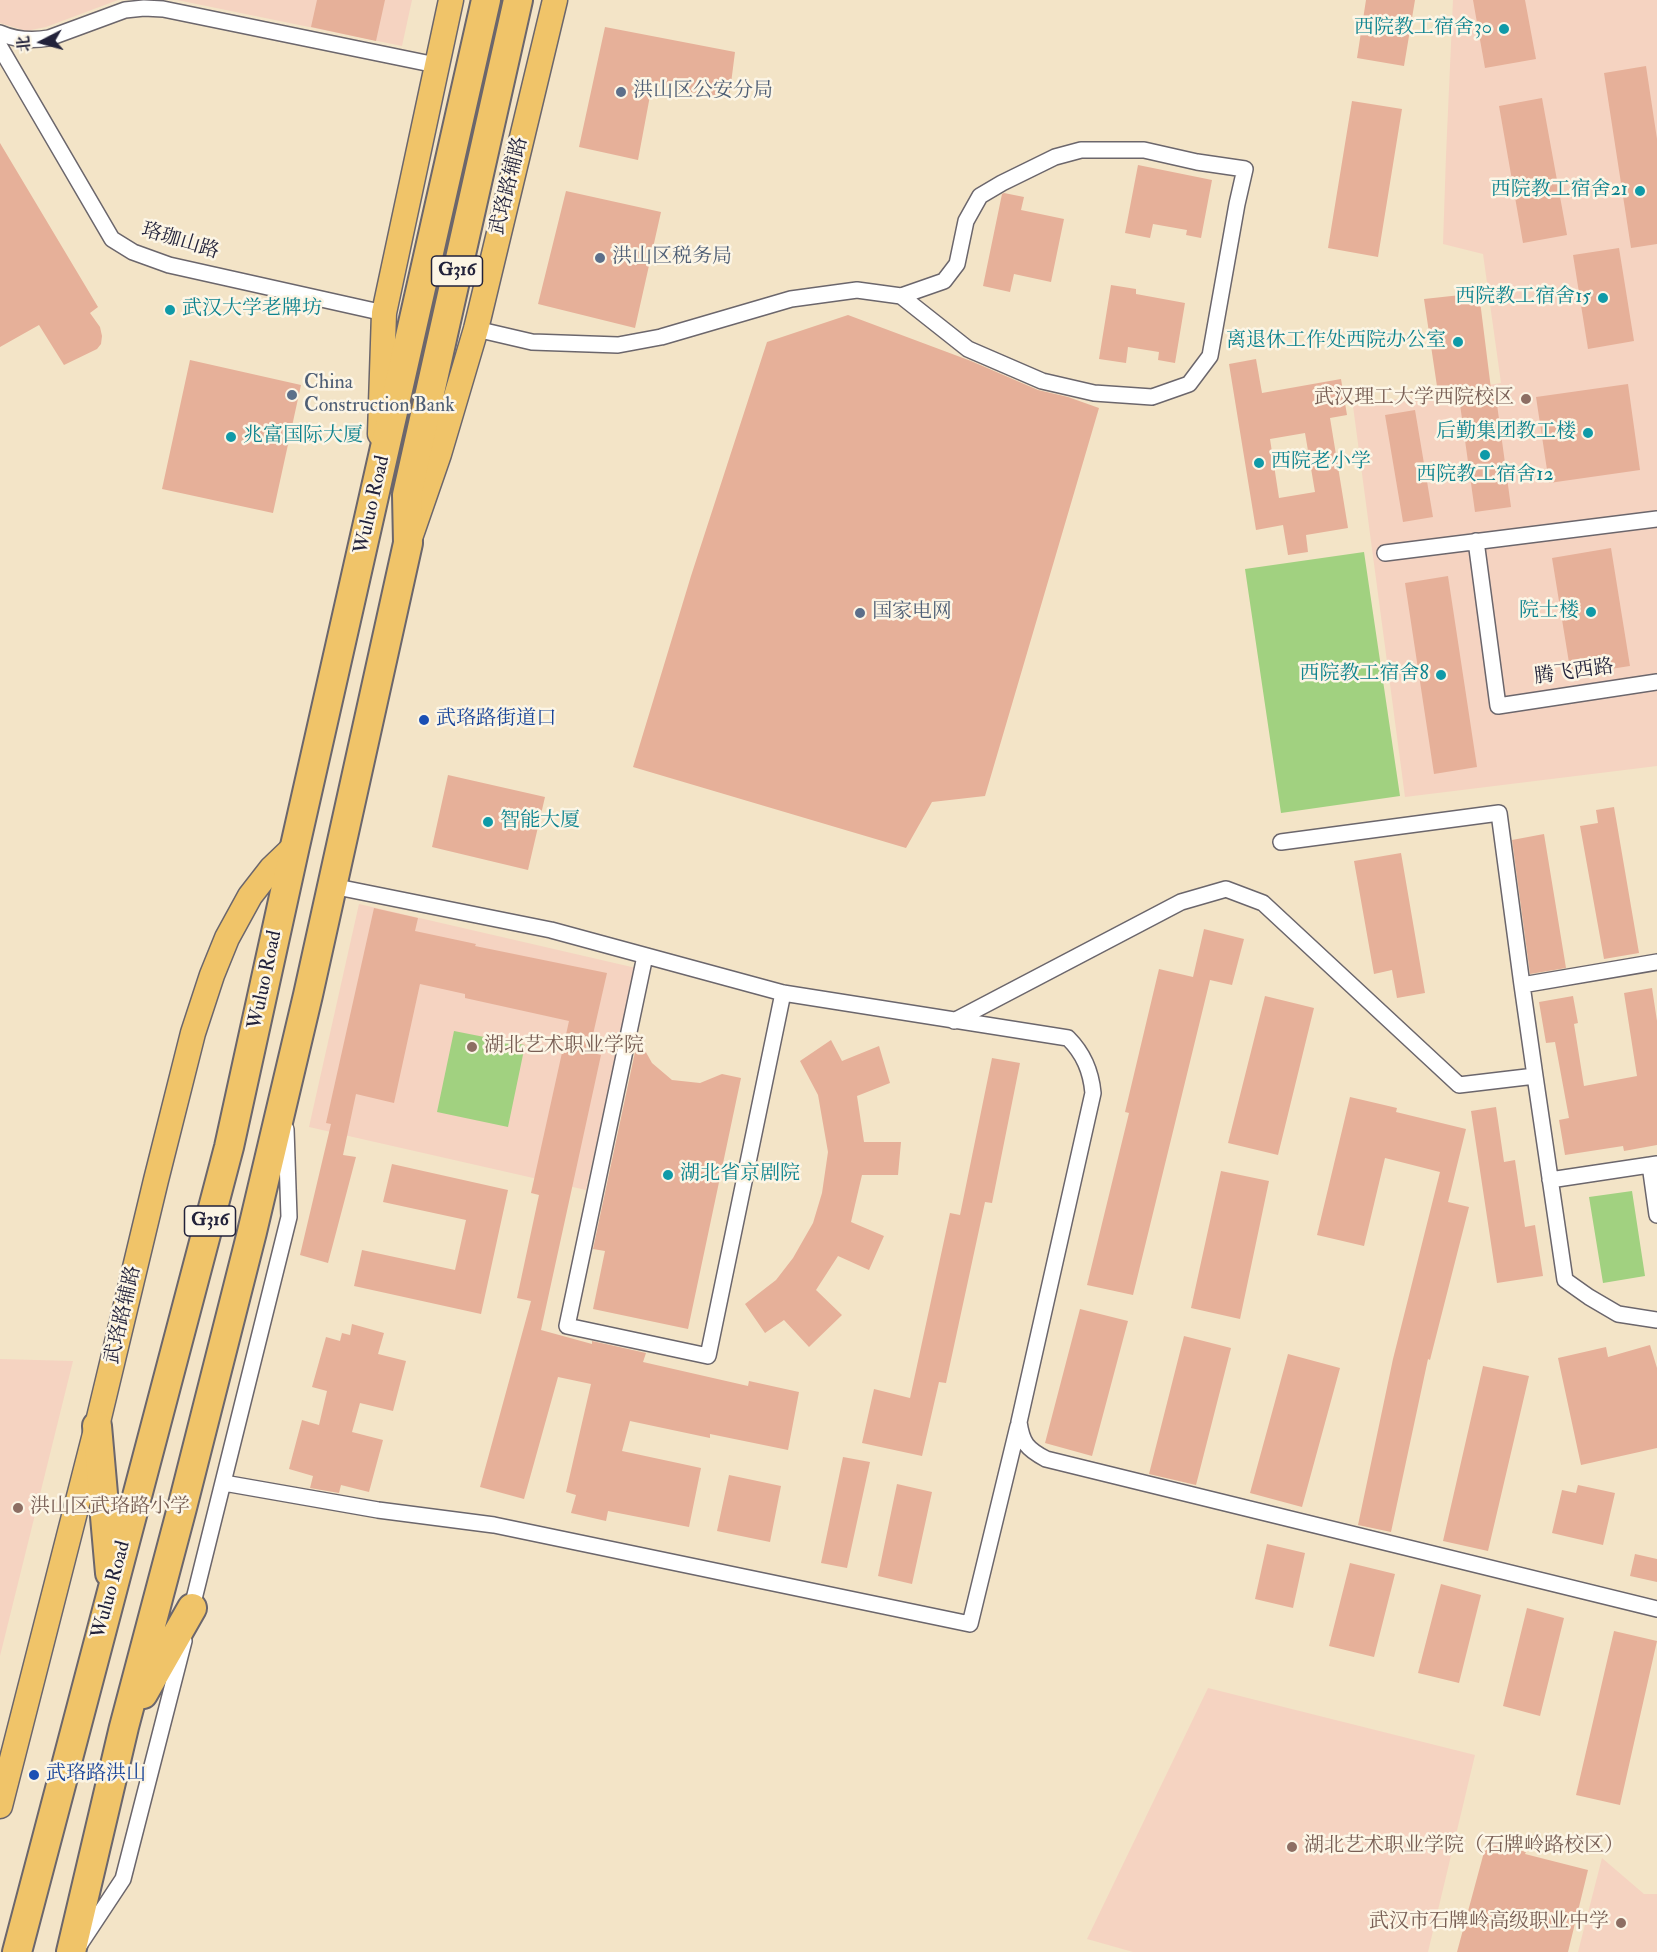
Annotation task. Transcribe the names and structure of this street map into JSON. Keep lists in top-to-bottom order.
{
  "streets": {
    "highway": ["G316", "Wuluo Road"],
    "main road": ["武珞路辅路"],
    "street": ["珞珈山路", "腾飞西路"]
  },
  "crossings": [
    ["武珞路辅路", "Wuluo Road"]
  ],
  "places": [
    "西院教工宿舍30",
    "洪山区公安分局",
    "西院教工宿舍21",
    "洪山区税务局",
    "西院教工宿舍15",
    "武汉大学老牌坊",
    "离退休工作处西院办公室",
    "China Construction Bank",
    "武汉理工大学西院校区",
    "后勤集团教工楼",
    "兆富国际大厦",
    "西院教工宿舍12",
    "西院老小学",
    "院士楼",
    "国家电网",
    "西院教工宿舍8",
    "武珞路街道口",
    "智能大厦",
    "湖北艺术职业学院",
    "湖北省京剧院",
    "洪山区武珞路小学",
    "武珞路洪山",
    "湖北艺术职业学院（石牌岭路校区）",
    "武汉市石牌岭高级职业中学"
  ],
  "north": "left"
}
